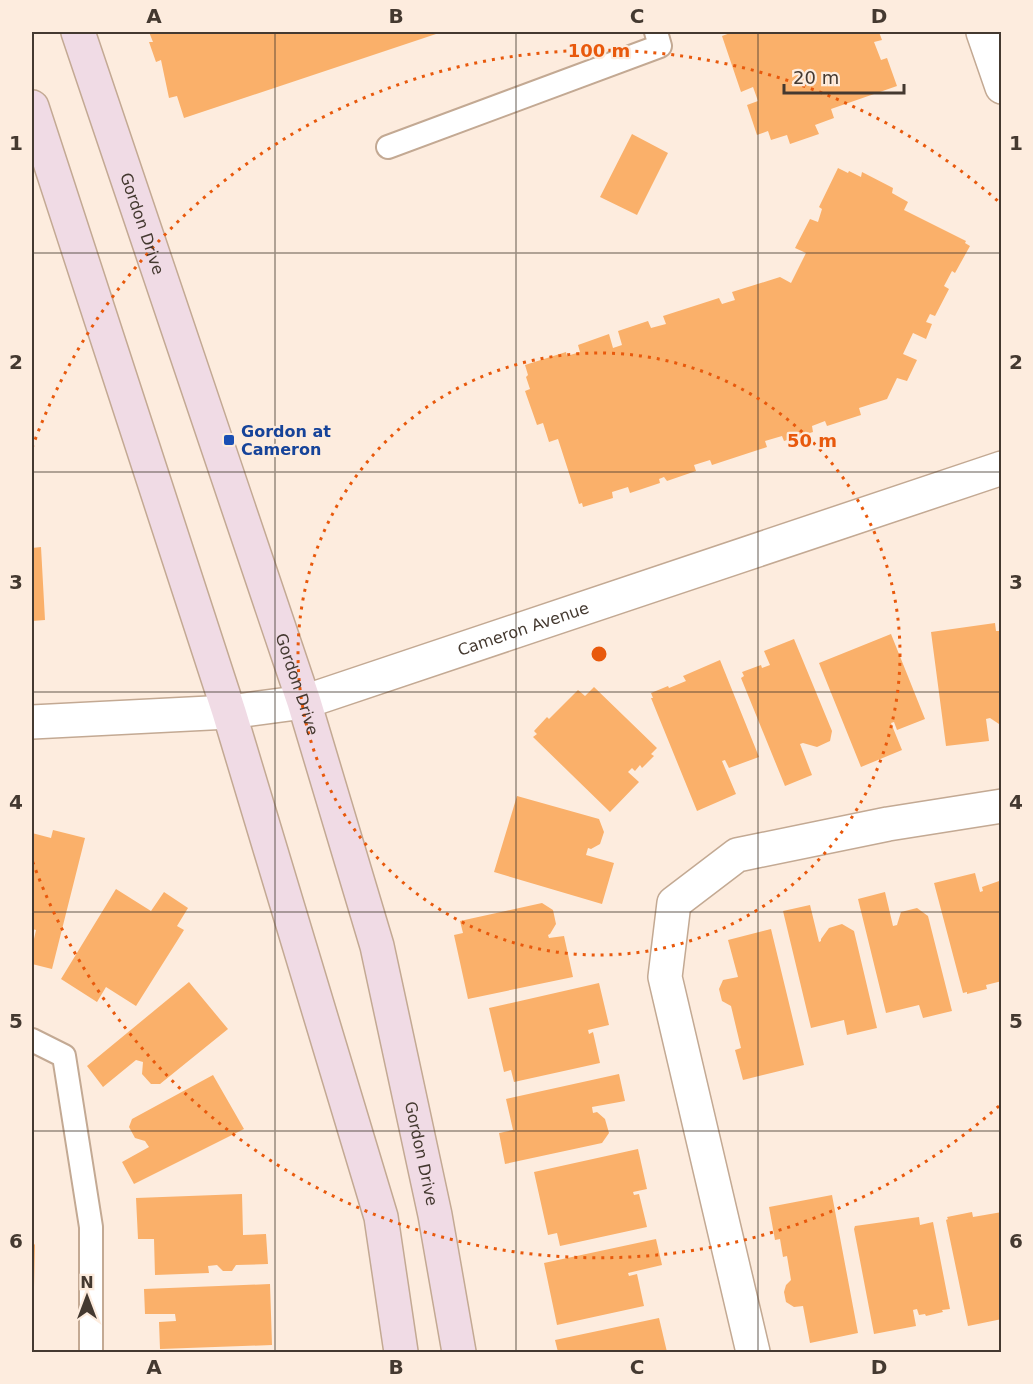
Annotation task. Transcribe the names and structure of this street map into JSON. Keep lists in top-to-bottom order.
{
  "streets": {
    "main road": ["Gordon Drive"],
    "street": ["Cameron Avenue"]
  },
  "crossings": [
    ["Gordon Drive", "Cameron Avenue"]
  ],
  "places": {
    "transit": ["Gordon at Cameron"]
  },
  "scale_bar": "20 m",
  "north": "top",
  "grid": {
    "columns": [
      "A",
      "B",
      "C",
      "D"
    ],
    "rows": [
      "1",
      "2",
      "3",
      "4",
      "5",
      "6"
    ]
  },
  "rings": ["100 m", "50 m"]
}
